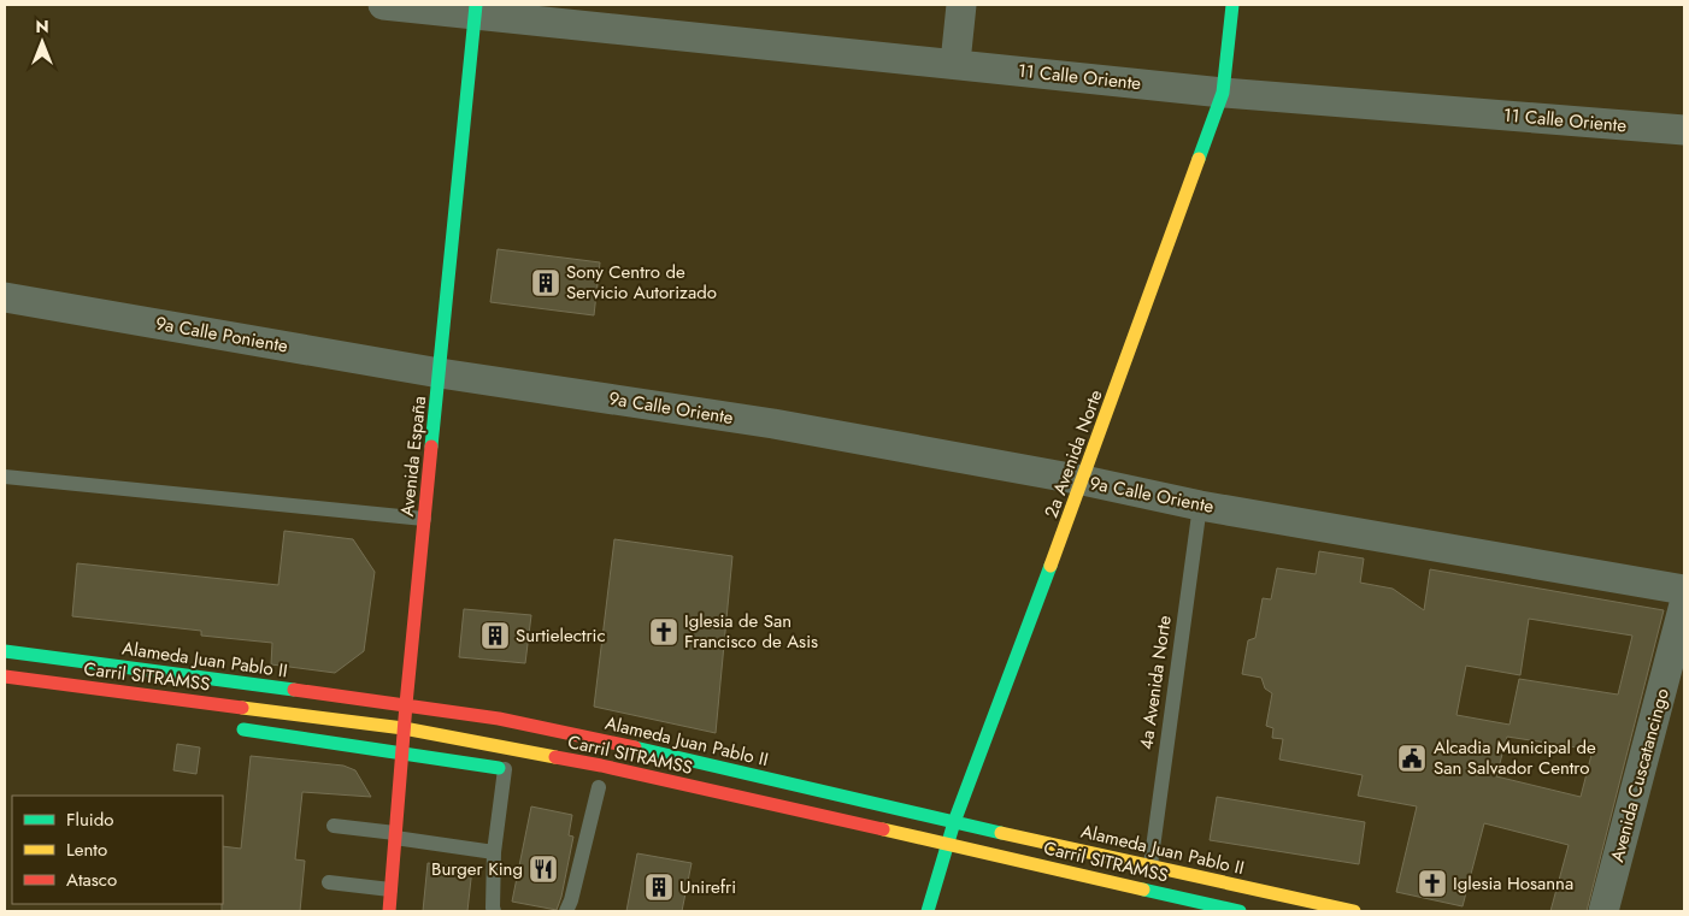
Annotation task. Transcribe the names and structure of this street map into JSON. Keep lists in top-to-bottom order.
{
  "streets": {
    "main road": [
      "2a Avenida Norte",
      "Avenida España",
      "Alameda Juan Pablo II",
      "Carril SITRAMSS"
    ],
    "street": [
      "11 Calle Oriente",
      "9a Calle Poniente",
      "9a Calle Oriente",
      "Avenida Cuscatancingo"
    ],
    "lane": ["4a Avenida Norte"]
  },
  "crossings": [
    ["11 Calle Oriente", "2a Avenida Norte"],
    ["11 Calle Oriente", "Avenida España"],
    ["9a Calle Poniente", "9a Calle Oriente"],
    ["9a Calle Poniente", "Avenida España"],
    ["9a Calle Oriente", "2a Avenida Norte"],
    ["9a Calle Oriente", "Avenida España"],
    ["9a Calle Oriente", "4a Avenida Norte"],
    ["2a Avenida Norte", "Alameda Juan Pablo II"],
    ["2a Avenida Norte", "Carril SITRAMSS"],
    ["Avenida España", "Alameda Juan Pablo II"],
    ["Avenida España", "Carril SITRAMSS"],
    ["Alameda Juan Pablo II", "4a Avenida Norte"]
  ],
  "places": {
    "building": ["Sony Centro de Servicio Autorizado", "Surtielectric", "Unirefri"],
    "church": ["Iglesia de San Francisco de Asis", "Iglesia Hosanna"],
    "public building": ["Alcadia Municipal de San Salvador Centro"],
    "restaurant": ["Burger King"]
  },
  "legend": ["Fluido", "Lento", "Atasco"],
  "north": "top"
}
